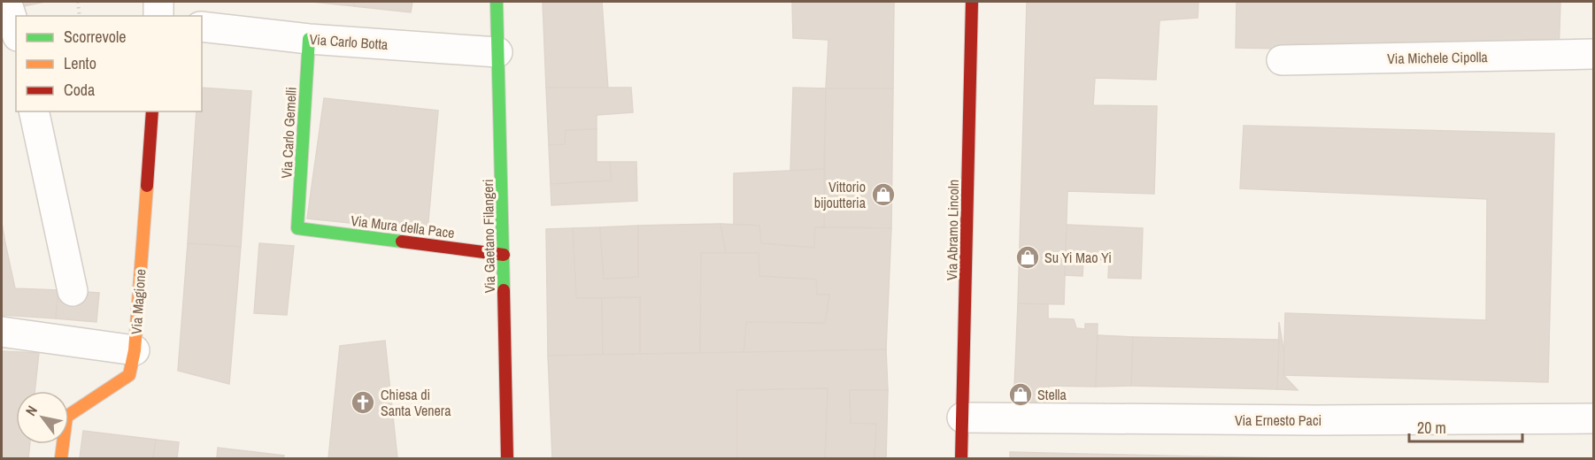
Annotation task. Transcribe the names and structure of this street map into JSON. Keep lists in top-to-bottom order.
{
  "streets": {
    "street": [
      "Via Carlo Botta",
      "Via Michele Cipolla",
      "Via Carlo Gemelli",
      "Via Mura della Pace",
      "Via Abramo Lincoln",
      "Via Gaetano Filangeri",
      "Via Magione",
      "Via Ernesto Paci"
    ]
  },
  "crossings": [
    ["Via Carlo Botta", "Via Carlo Gemelli"],
    ["Via Carlo Botta", "Via Gaetano Filangeri"],
    ["Via Carlo Gemelli", "Via Mura della Pace"],
    ["Via Mura della Pace", "Via Gaetano Filangeri"],
    ["Via Abramo Lincoln", "Via Ernesto Paci"]
  ],
  "places": {
    "shop": ["Vittorio bijoutteria", "Su Yi Mao Yi", "Stella"],
    "church": ["Chiesa di Santa Venera"]
  },
  "legend": ["Scorrevole", "Lento", "Coda"],
  "scale_bar": "20 m",
  "north": "top left"
}
